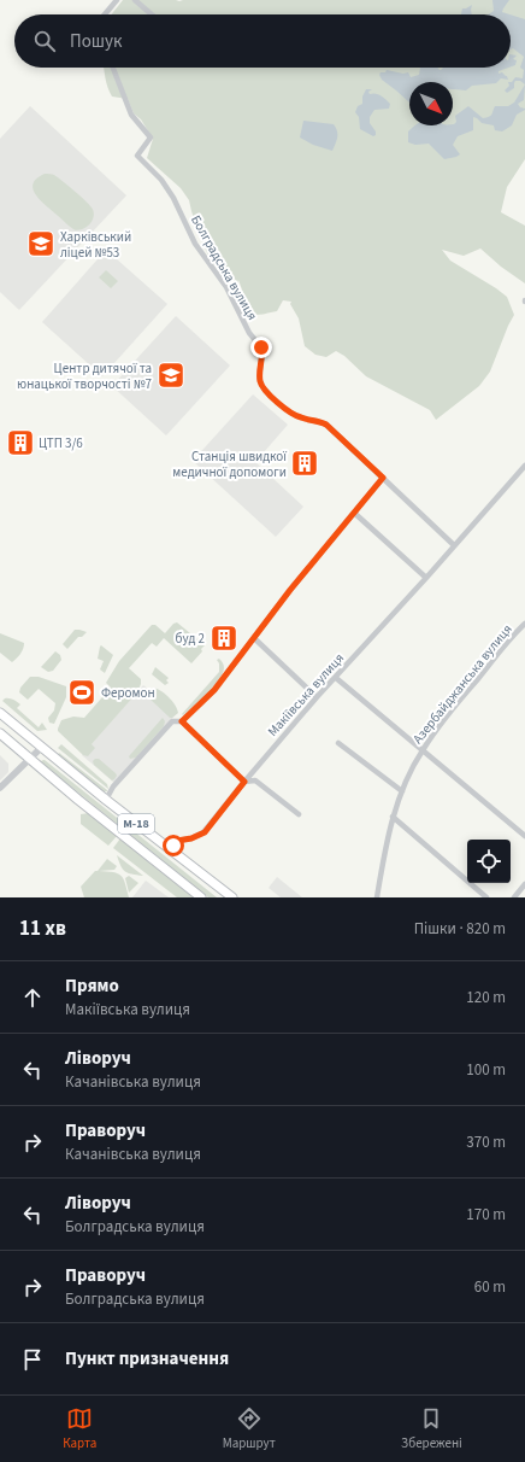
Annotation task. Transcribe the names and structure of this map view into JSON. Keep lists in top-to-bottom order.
{
  "streets": {
    "main road": ["М-18"],
    "street": ["Болградська вулиця", "Азербайджанська вулиця", "Макіївська вулиця"]
  },
  "crossings": [
    ["Макіївська вулиця", "М-18"]
  ],
  "places": {
    "school or university": ["Харківський ліцей №53", "Центр дитячої та юнацької творчості №7"],
    "building": ["ЦТП 3/6", "Станція швидкої медичної допомоги", "буд 2"],
    "sports": ["Феромон"]
  },
  "north": "bottom right",
  "page": {
    "search": "Пошук",
    "heading": ["11 хв", "Пішки · 820 m"],
    "list": [
      ["Прямо", "Макіївська вулиця", "120 m"],
      ["Ліворуч", "Качанівська вулиця", "100 m"],
      ["Праворуч", "Качанівська вулиця", "370 m"],
      ["Ліворуч", "Болградська вулиця", "170 m"],
      ["Праворуч", "Болградська вулиця", "60 m"],
      "Пункт призначення"
    ],
    "nav": ["Карта", "Маршрут", "Збережені"]
  }
}
